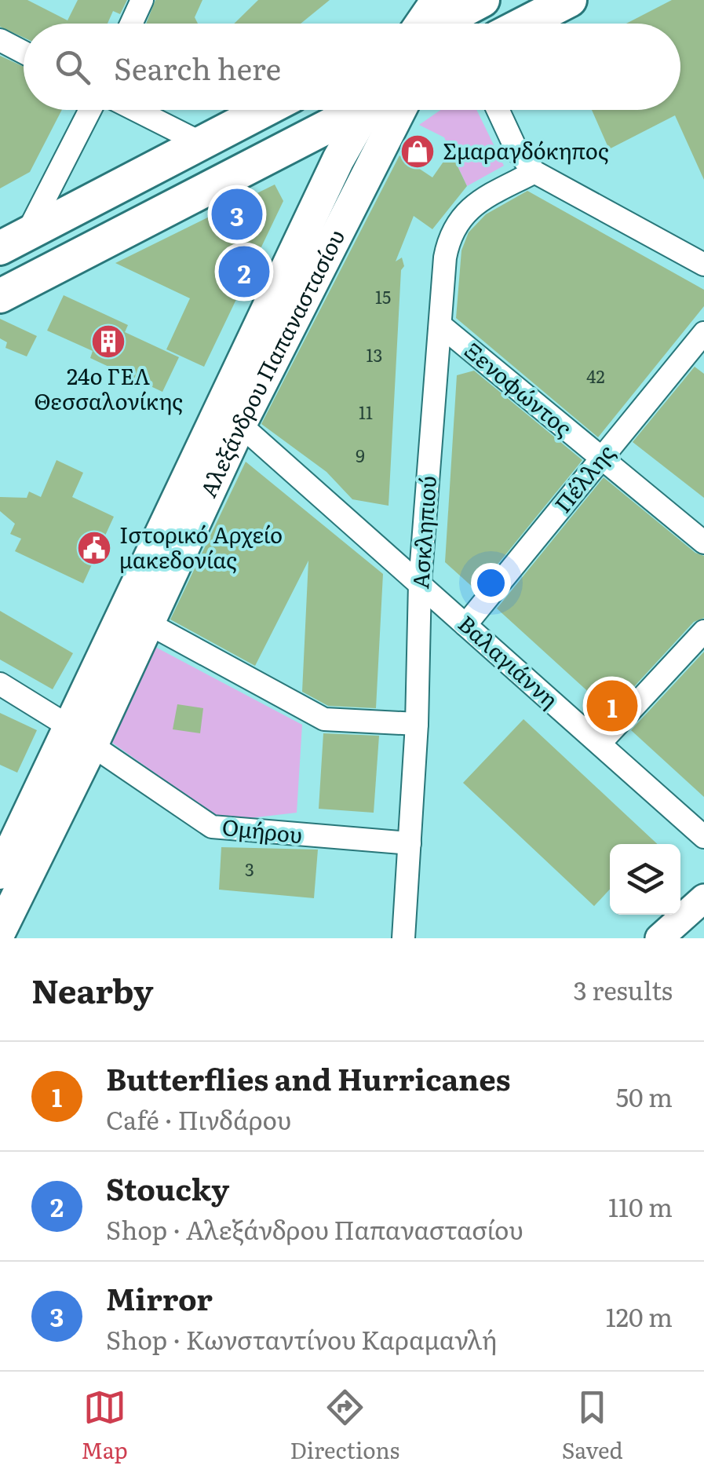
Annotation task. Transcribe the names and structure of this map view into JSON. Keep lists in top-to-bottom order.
{
  "streets": {
    "main road": ["Αλεξάνδρου Παπαναστασίου"],
    "street": [
      "Ξενοφώντος",
      "Πέλλης",
      "Ασκληπιού",
      "Βαλαγιάννη",
      "Ομήρου"
    ]
  },
  "crossings": [
    ["Αλεξάνδρου Παπαναστασίου", "Βαλαγιάννη"],
    ["Αλεξάνδρου Παπαναστασίου", "Ομήρου"],
    ["Ξενοφώντος", "Πέλλης"],
    ["Ξενοφώντος", "Ασκληπιού"],
    ["Πέλλης", "Βαλαγιάννη"],
    ["Ασκληπιού", "Βαλαγιάννη"],
    ["Ασκληπιού", "Ομήρου"]
  ],
  "places": {
    "shop": ["Σμαραγδόκηπος"],
    "building": ["24ο ΓΕΛ Θεσσαλονίκης"],
    "public building": ["Ιστορικό Αρχείο μακεδονίας"]
  },
  "house_numbers": [
    "15",
    "13",
    "42",
    "11",
    "9",
    "3"
  ],
  "page": {
    "search": "Search here",
    "pins": ["3", "2", "1"],
    "heading": ["Nearby", "3 results"],
    "list": [
      {
        "mark": "1",
        "name": "Butterflies and Hurricanes",
        "note": "Café · Πινδάρου",
        "value": "50 m"
      },
      {
        "mark": "2",
        "name": "Stoucky",
        "note": "Shop · Αλεξάνδρου Παπαναστασίου",
        "value": "110 m"
      },
      {
        "mark": "3",
        "name": "Mirror",
        "note": "Shop · Κωνσταντίνου Καραμανλή",
        "value": "120 m"
      }
    ],
    "nav": ["Map", "Directions", "Saved"]
  }
}
